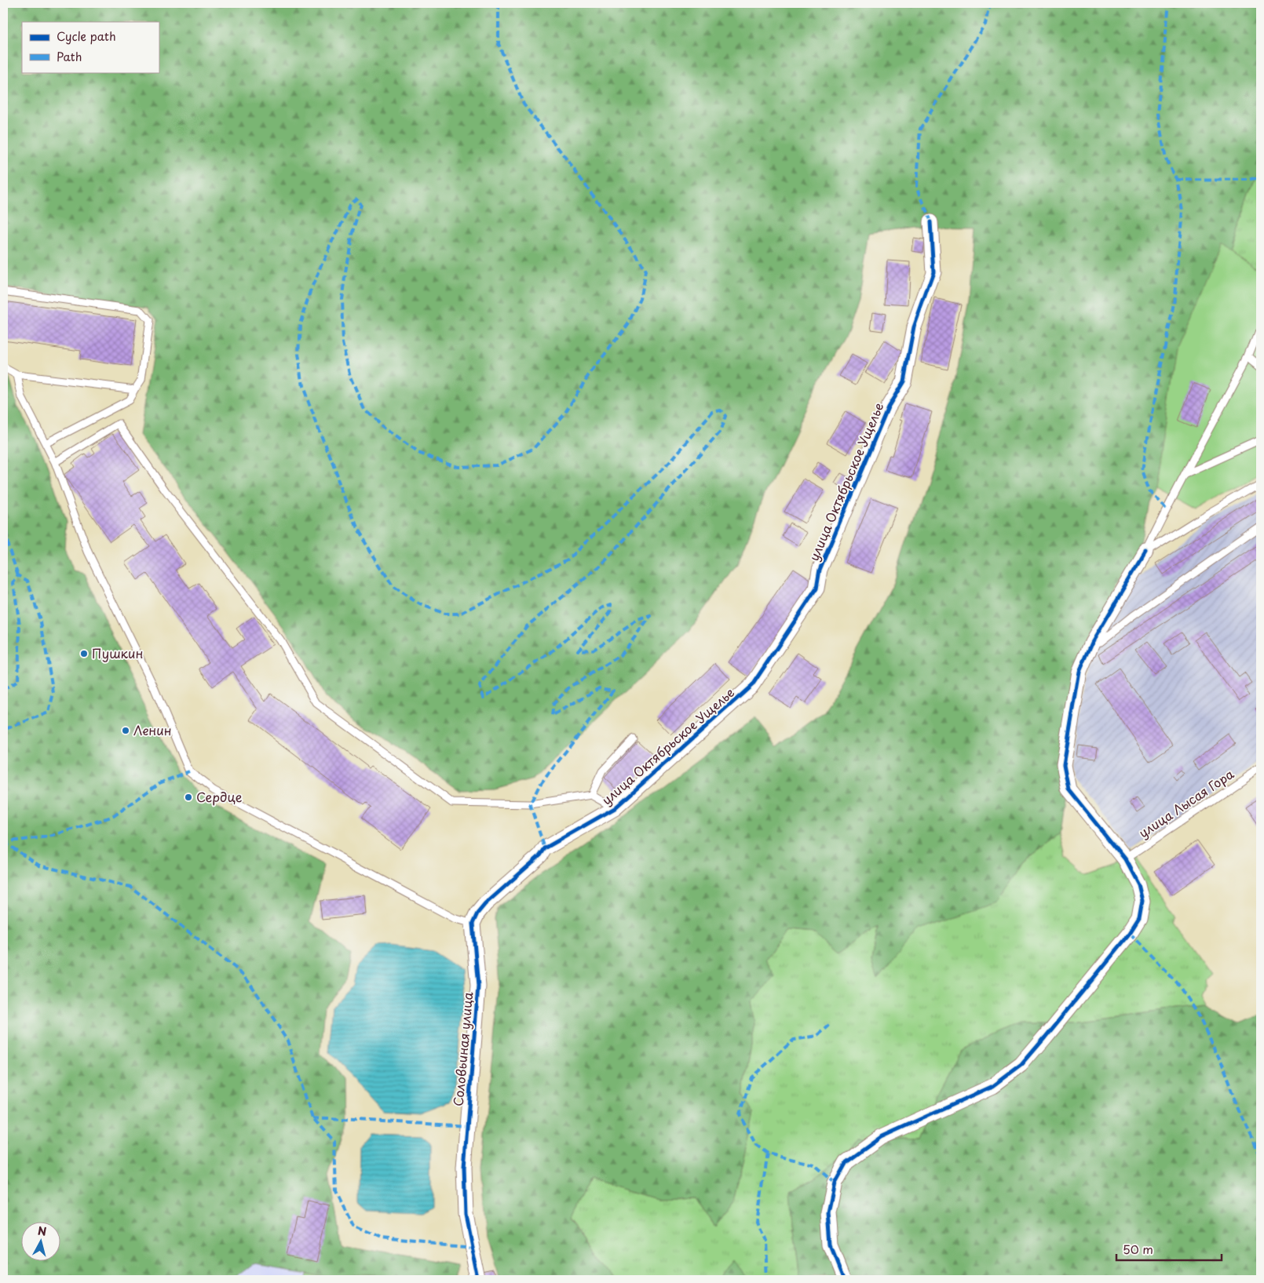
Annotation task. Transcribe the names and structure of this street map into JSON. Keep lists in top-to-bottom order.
{
  "streets": {
    "street": ["улица Октябрьское Ущелье", "Соловьиная улица"],
    "lane": ["улица Лысая Гора"]
  },
  "crossings": [
    ["улица Октябрьское Ущелье", "Соловьиная улица"]
  ],
  "places": ["Пушкин", "Ленин", "Сердце"],
  "legend": ["Cycle path", "Path"],
  "scale_bar": "50 m",
  "north": "top"
}
